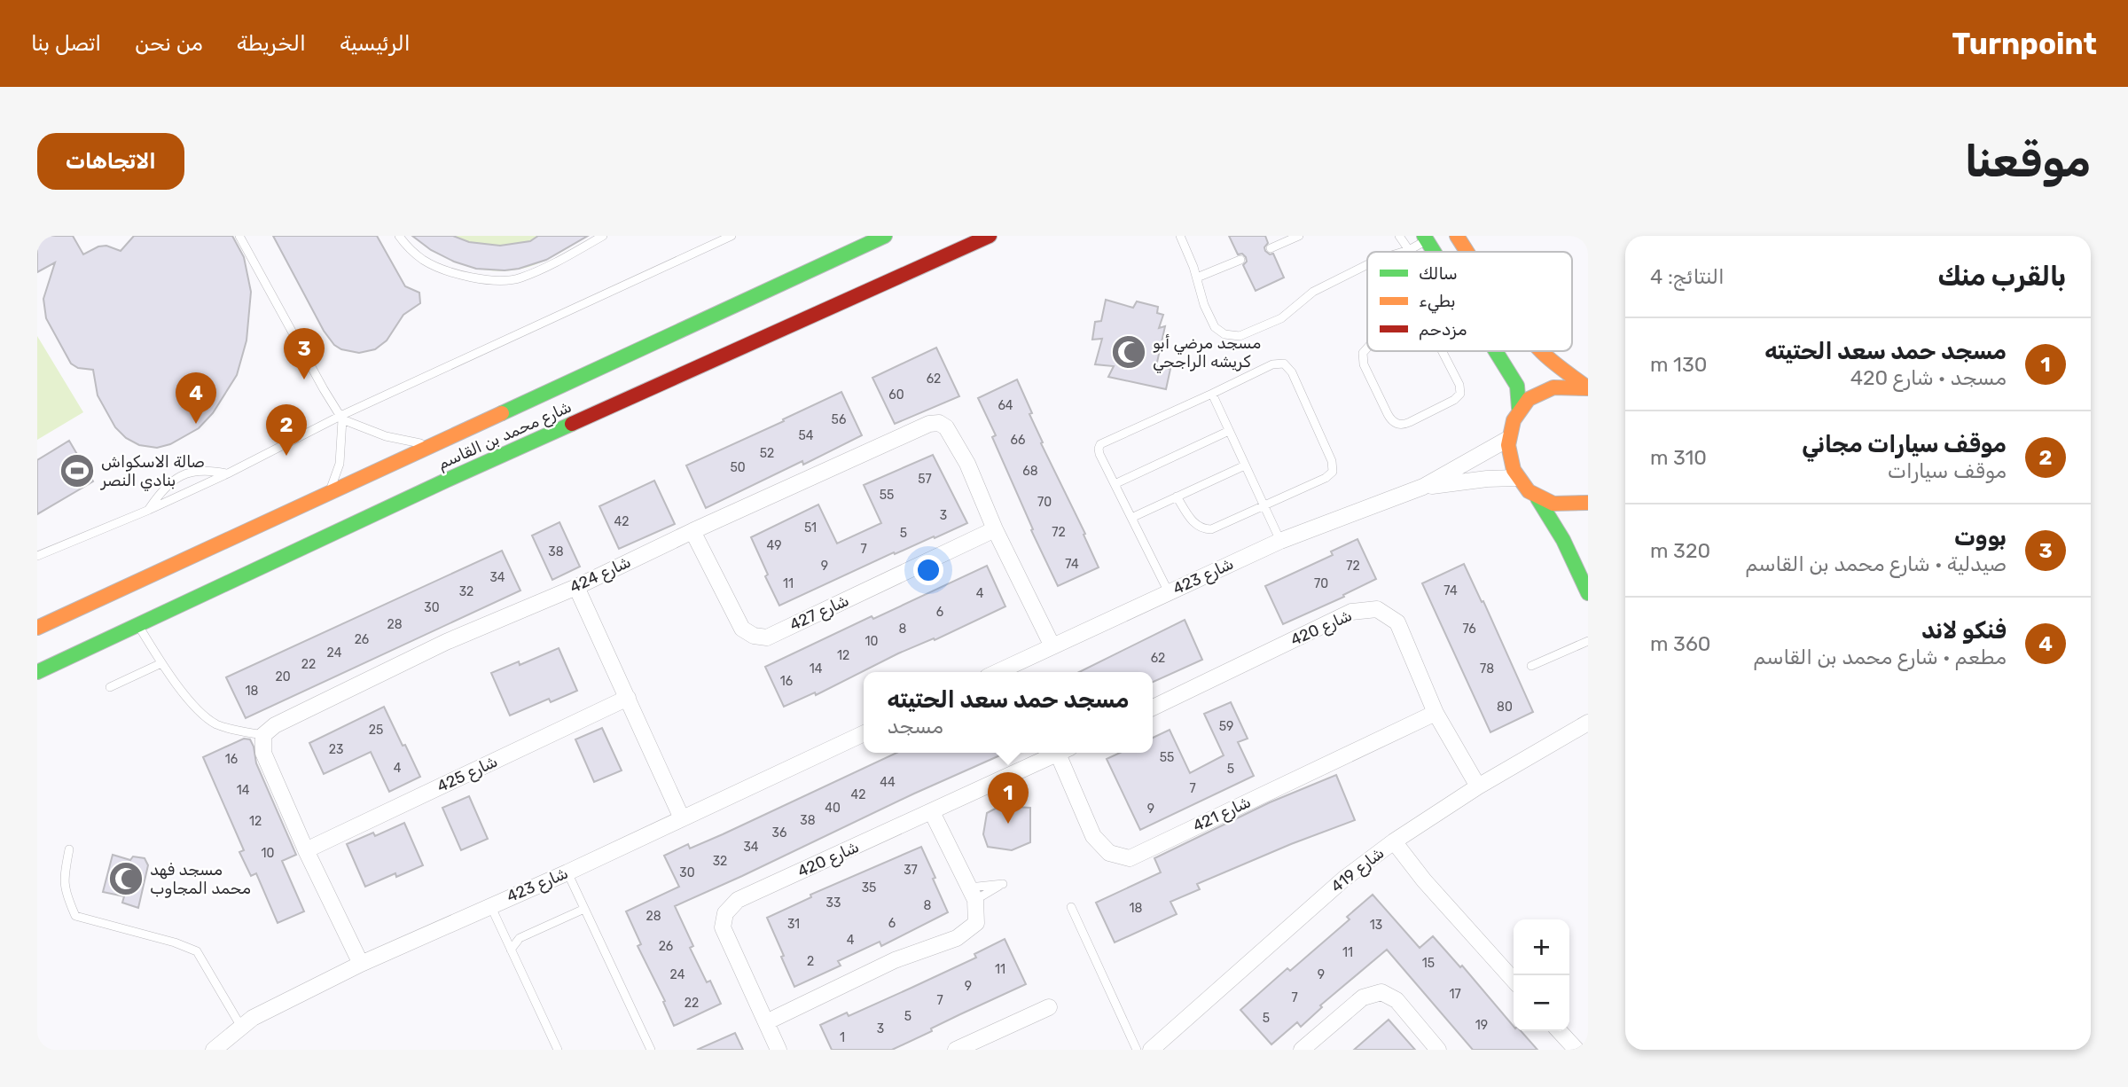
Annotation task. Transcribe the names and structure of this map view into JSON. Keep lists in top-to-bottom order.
{
  "streets": {
    "main road": ["شارع محمد بن القاسم"],
    "street": [
      "شارع 424",
      "شارع 423",
      "شارع 427",
      "شارع 420",
      "شارع 425",
      "شارع 421",
      "شارع 419"
    ]
  },
  "crossings": [
    ["شارع 424", "شارع 423"],
    ["شارع 424", "شارع 427"],
    ["شارع 420", "شارع 421"],
    ["شارع 420", "شارع 419"]
  ],
  "places": {
    "mosque": ["مسجد مرضي أبو كريشه الراجحي", "مسجد فهد محمد المجاوب"],
    "sports": ["صالة الاسكواش بنادي النصر"]
  },
  "house_numbers": [
    "62",
    "60",
    "64",
    "56",
    "54",
    "66",
    "52",
    "50",
    "68",
    "57",
    "55",
    "70",
    "3",
    "42",
    "51",
    "72",
    "5",
    "49",
    "7",
    "38",
    "74",
    "9",
    "72",
    "34",
    "11",
    "70",
    "74",
    "32",
    "4",
    "30",
    "6",
    "28",
    "8",
    "76",
    "26",
    "10",
    "24",
    "12",
    "62",
    "22",
    "14",
    "78",
    "20",
    "16",
    "18",
    "80",
    "59",
    "25",
    "23",
    "55",
    "16",
    "4",
    "5",
    "44",
    "7",
    "14",
    "42",
    "40",
    "9",
    "38",
    "12",
    "36",
    "34",
    "10",
    "32",
    "37",
    "30",
    "35",
    "33",
    "8",
    "18",
    "28",
    "6",
    "31",
    "13",
    "4",
    "26",
    "11",
    "2",
    "15",
    "11",
    "24",
    "9",
    "9",
    "17",
    "7",
    "7",
    "22",
    "5",
    "5",
    "19",
    "3",
    "1"
  ],
  "legend": ["سالك", "بطيء", "مزدحم"],
  "page": {
    "header": "Turnpoint",
    "nav": [
      "الرئيسية",
      "الخريطة",
      "من نحن",
      "اتصل بنا"
    ],
    "buttons": "الاتجاهات",
    "title": "موقعنا",
    "heading": ["بالقرب منك", "النتائج: 4"],
    "list": [
      {
        "mark": "1",
        "name": "مسجد حمد سعد الحتيته",
        "note": "مسجد · شارع 420",
        "value": "130 m"
      },
      {
        "mark": "2",
        "name": "موقف سيارات مجاني",
        "note": "موقف سيارات",
        "value": "310 m"
      },
      {
        "mark": "3",
        "name": "بووت",
        "note": "صيدلية · شارع محمد بن القاسم",
        "value": "320 m"
      },
      {
        "mark": "4",
        "name": "فنكو لاند",
        "note": "مطعم · شارع محمد بن القاسم",
        "value": "360 m"
      }
    ],
    "pins": [
      "3",
      "4",
      "2",
      "1"
    ],
    "popup": ["مسجد حمد سعد الحتيته", "مسجد"],
    "map_buttons": ["+", "−"]
  }
}
